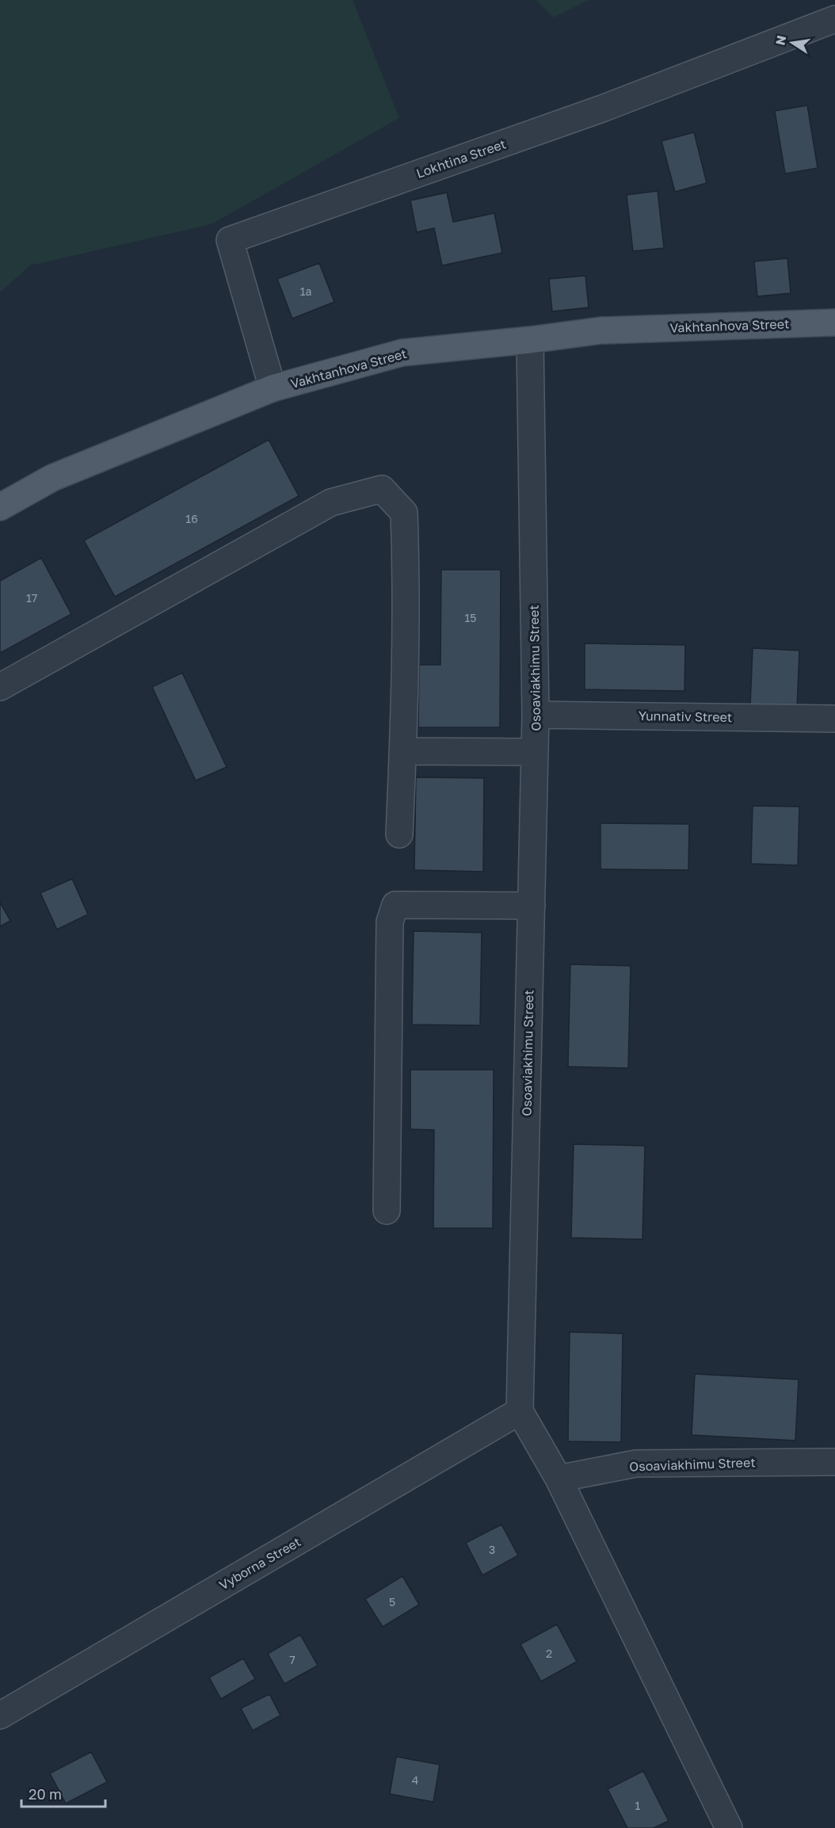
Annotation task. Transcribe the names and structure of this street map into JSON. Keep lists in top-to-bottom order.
{
  "streets": {
    "main road": ["Vakhtanhova Street"],
    "street": [
      "Lokhtina Street",
      "Osoaviakhimu Street",
      "Yunnativ Street",
      "Vyborna Street"
    ]
  },
  "crossings": [
    ["Lokhtina Street", "Vakhtanhova Street"],
    ["Vakhtanhova Street", "Osoaviakhimu Street"],
    ["Osoaviakhimu Street", "Yunnativ Street"],
    ["Osoaviakhimu Street", "Vyborna Street"]
  ],
  "house_numbers": [
    "1а",
    "16",
    "17",
    "15",
    "3",
    "5",
    "2",
    "7",
    "4",
    "1"
  ],
  "scale_bar": "20 m",
  "north": "left"
}
